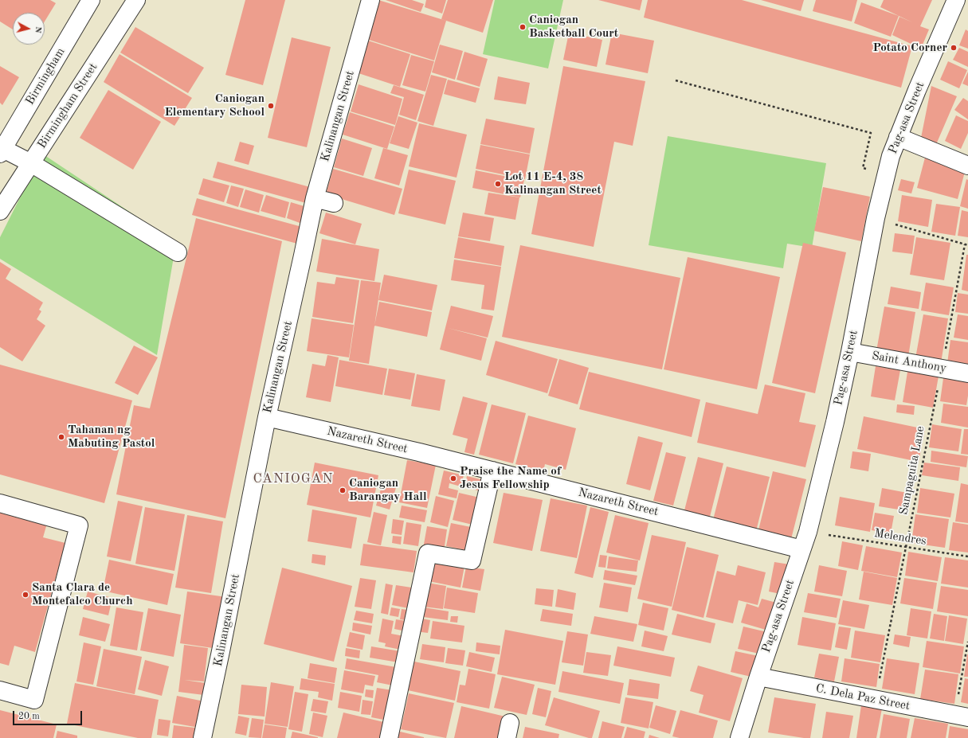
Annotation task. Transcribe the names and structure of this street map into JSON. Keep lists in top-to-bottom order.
{
  "streets": {
    "street": [
      "Birmingham",
      "Birmingham Street",
      "Kalinangan Street",
      "Pag-asa Street",
      "Saint Anthony",
      "Nazareth Street",
      "C. Dela Paz Street"
    ],
    "path": ["Sampaguita Lane", "Melendres"]
  },
  "crossings": [
    ["Kalinangan Street", "Nazareth Street"],
    ["Pag-asa Street", "Saint Anthony"],
    ["Pag-asa Street", "Nazareth Street"],
    ["Pag-asa Street", "C. Dela Paz Street"],
    ["Saint Anthony", "Sampaguita Lane"],
    ["Sampaguita Lane", "Melendres"],
    ["Sampaguita Lane", "C. Dela Paz Street"]
  ],
  "districts": ["CANIOGAN"],
  "places": [
    "Caniogan Basketball Court",
    "Potato Corner",
    "Caniogan Elementary School",
    "Lot 11 E-4, 38 Kalinangan Street",
    "Tahanan ng Mabuting Pastol",
    "Praise the Name of Jesus Fellowship",
    "Caniogan Barangay Hall",
    "Santa Clara de Montefalco Church"
  ],
  "scale_bar": "20 m",
  "north": "right"
}
